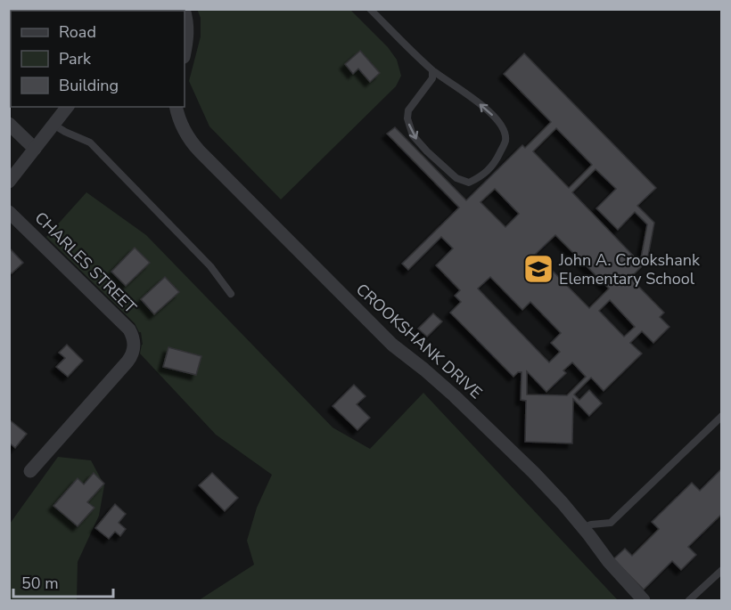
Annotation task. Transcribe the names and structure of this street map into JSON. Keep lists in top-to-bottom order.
{
  "streets": {
    "street": ["CHARLES STREET", "CROOKSHANK DRIVE"]
  },
  "places": {
    "school or university": ["John A. Crookshank Elementary School"]
  },
  "legend": ["Road", "Park", "Building"],
  "scale_bar": "50 m"
}
